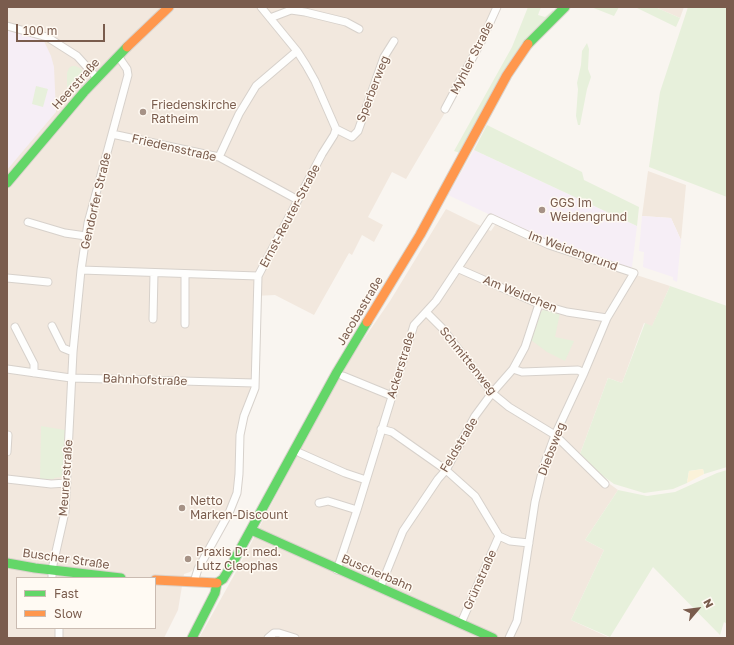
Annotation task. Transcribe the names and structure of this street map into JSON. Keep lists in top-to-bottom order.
{
  "streets": {
    "main road": [
      "Heerstraße",
      "Jacobastraße",
      "Buscher Straße",
      "Buscherbahn"
    ],
    "street": [
      "Myhler Straße",
      "Sperberweg",
      "Friedensstraße",
      "Gendorfer Straße",
      "Ernst-Reuter-Straße",
      "Im Weidengrund",
      "Am Weidchen",
      "Schmittenweg",
      "Ackerstraße",
      "Bahnhofstraße",
      "Feldstraße",
      "Diebsweg",
      "Meurerstraße",
      "Grünstraße"
    ]
  },
  "crossings": [
    ["Heerstraße", "Gendorfer Straße"],
    ["Sperberweg", "Ernst-Reuter-Straße"],
    ["Friedensstraße", "Gendorfer Straße"],
    ["Friedensstraße", "Ernst-Reuter-Straße"],
    ["Gendorfer Straße", "Bahnhofstraße"],
    ["Gendorfer Straße", "Meurerstraße"],
    ["Ernst-Reuter-Straße", "Bahnhofstraße"],
    ["Im Weidengrund", "Ackerstraße"],
    ["Im Weidengrund", "Diebsweg"],
    ["Am Weidchen", "Ackerstraße"],
    ["Am Weidchen", "Feldstraße"],
    ["Am Weidchen", "Diebsweg"],
    ["Jacobastraße", "Buscherbahn"],
    ["Schmittenweg", "Ackerstraße"],
    ["Schmittenweg", "Feldstraße"],
    ["Schmittenweg", "Diebsweg"],
    ["Ackerstraße", "Buscherbahn"],
    ["Bahnhofstraße", "Meurerstraße"],
    ["Feldstraße", "Buscherbahn"],
    ["Meurerstraße", "Buscher Straße"],
    ["Buscherbahn", "Grünstraße"]
  ],
  "places": [
    "Friedenskirche Ratheim",
    "GGS Im Weidengrund",
    "Netto Marken-Discount",
    "Praxis Dr. med. Lutz Cleophas"
  ],
  "legend": ["Fast", "Slow"],
  "scale_bar": "100 m",
  "north": "top right"
}
